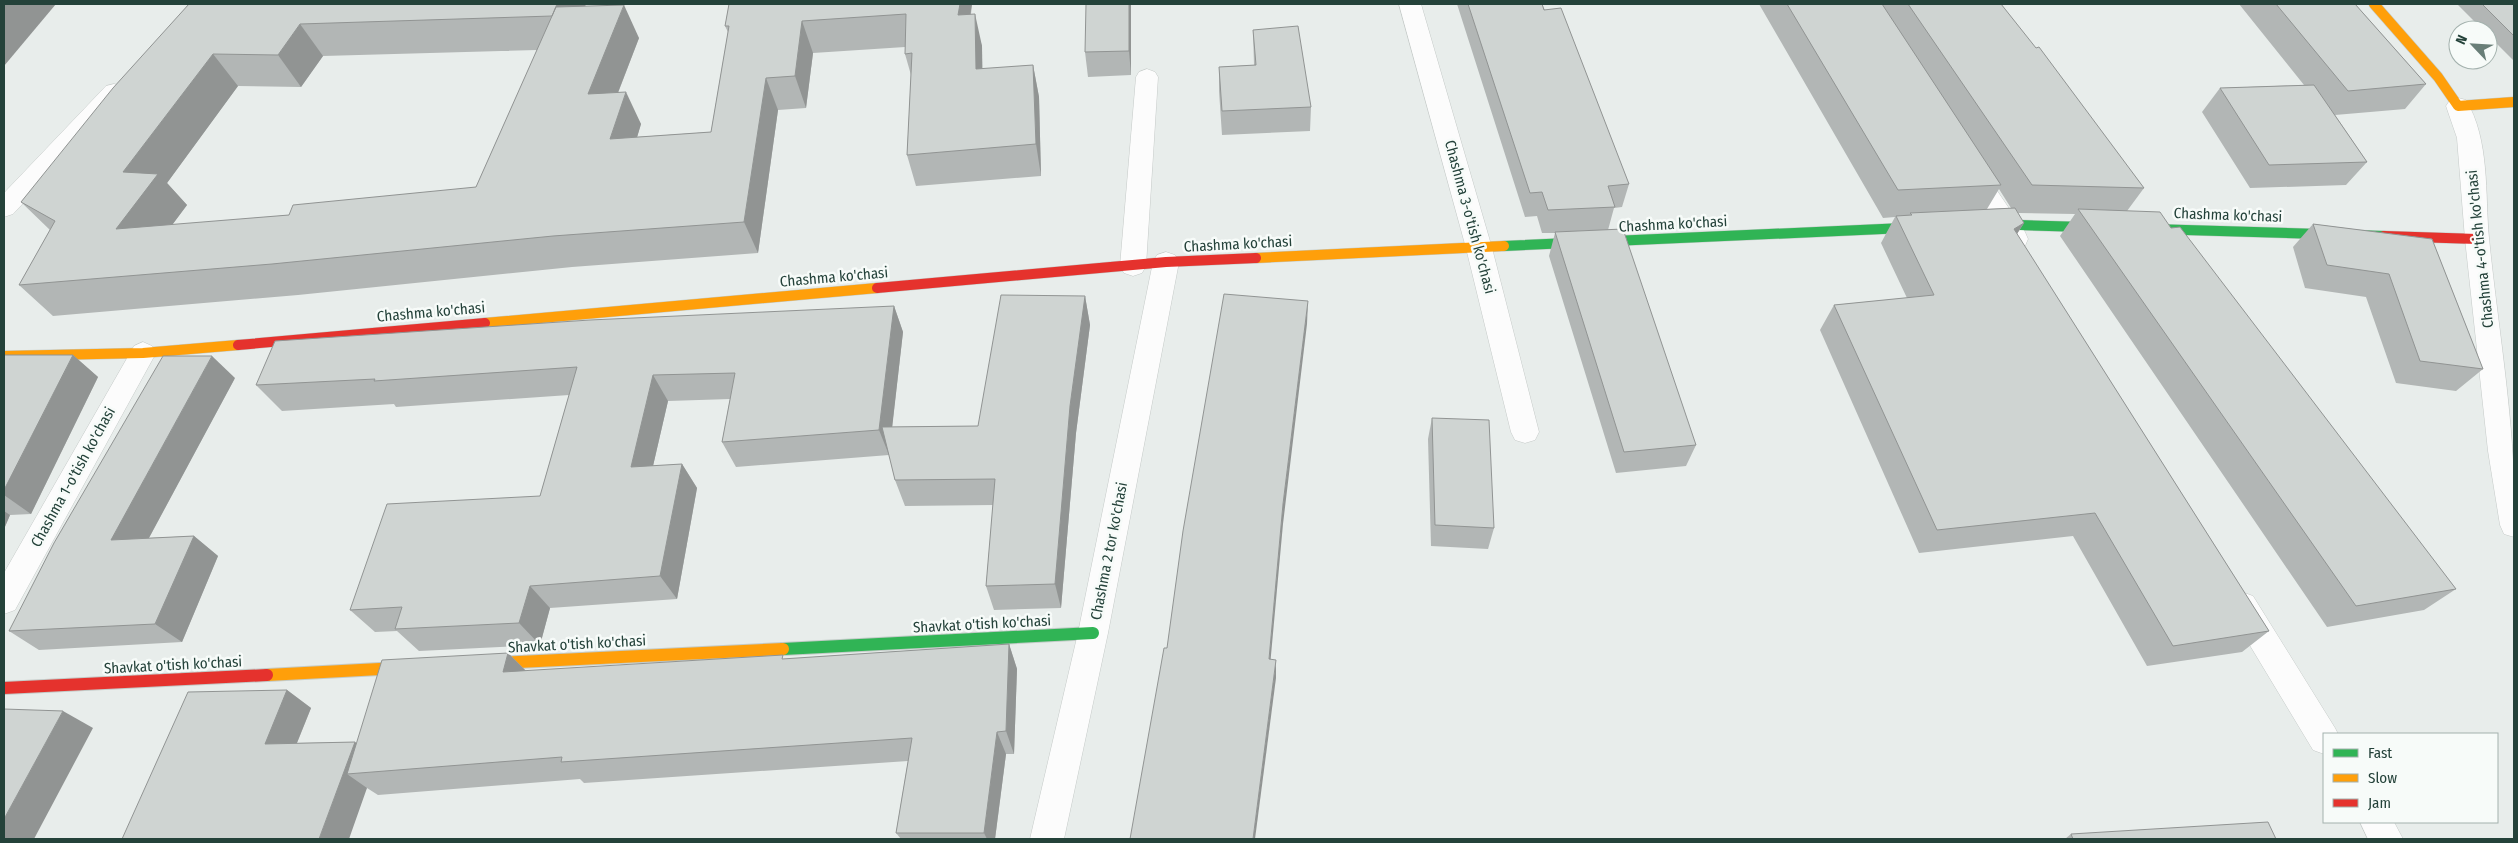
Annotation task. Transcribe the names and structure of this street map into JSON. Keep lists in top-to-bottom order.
{
  "streets": {
    "street": [
      "Chashma ko'chasi",
      "Chashma 3-o'tish ko'chasi",
      "Chashma 4-o'tish ko'chasi",
      "Chashma 1-o'tish ko'chasi",
      "Chashma 2 tor ko'chasi",
      "Shavkat o'tish ko'chasi"
    ]
  },
  "crossings": [
    ["Chashma ko'chasi", "Chashma 3-o'tish ko'chasi"],
    ["Chashma ko'chasi", "Chashma 4-o'tish ko'chasi"],
    ["Chashma ko'chasi", "Chashma 1-o'tish ko'chasi"],
    ["Chashma ko'chasi", "Chashma 2 tor ko'chasi"],
    ["Chashma 2 tor ko'chasi", "Shavkat o'tish ko'chasi"]
  ],
  "legend": ["Fast", "Slow", "Jam"],
  "north": "top left"
}
